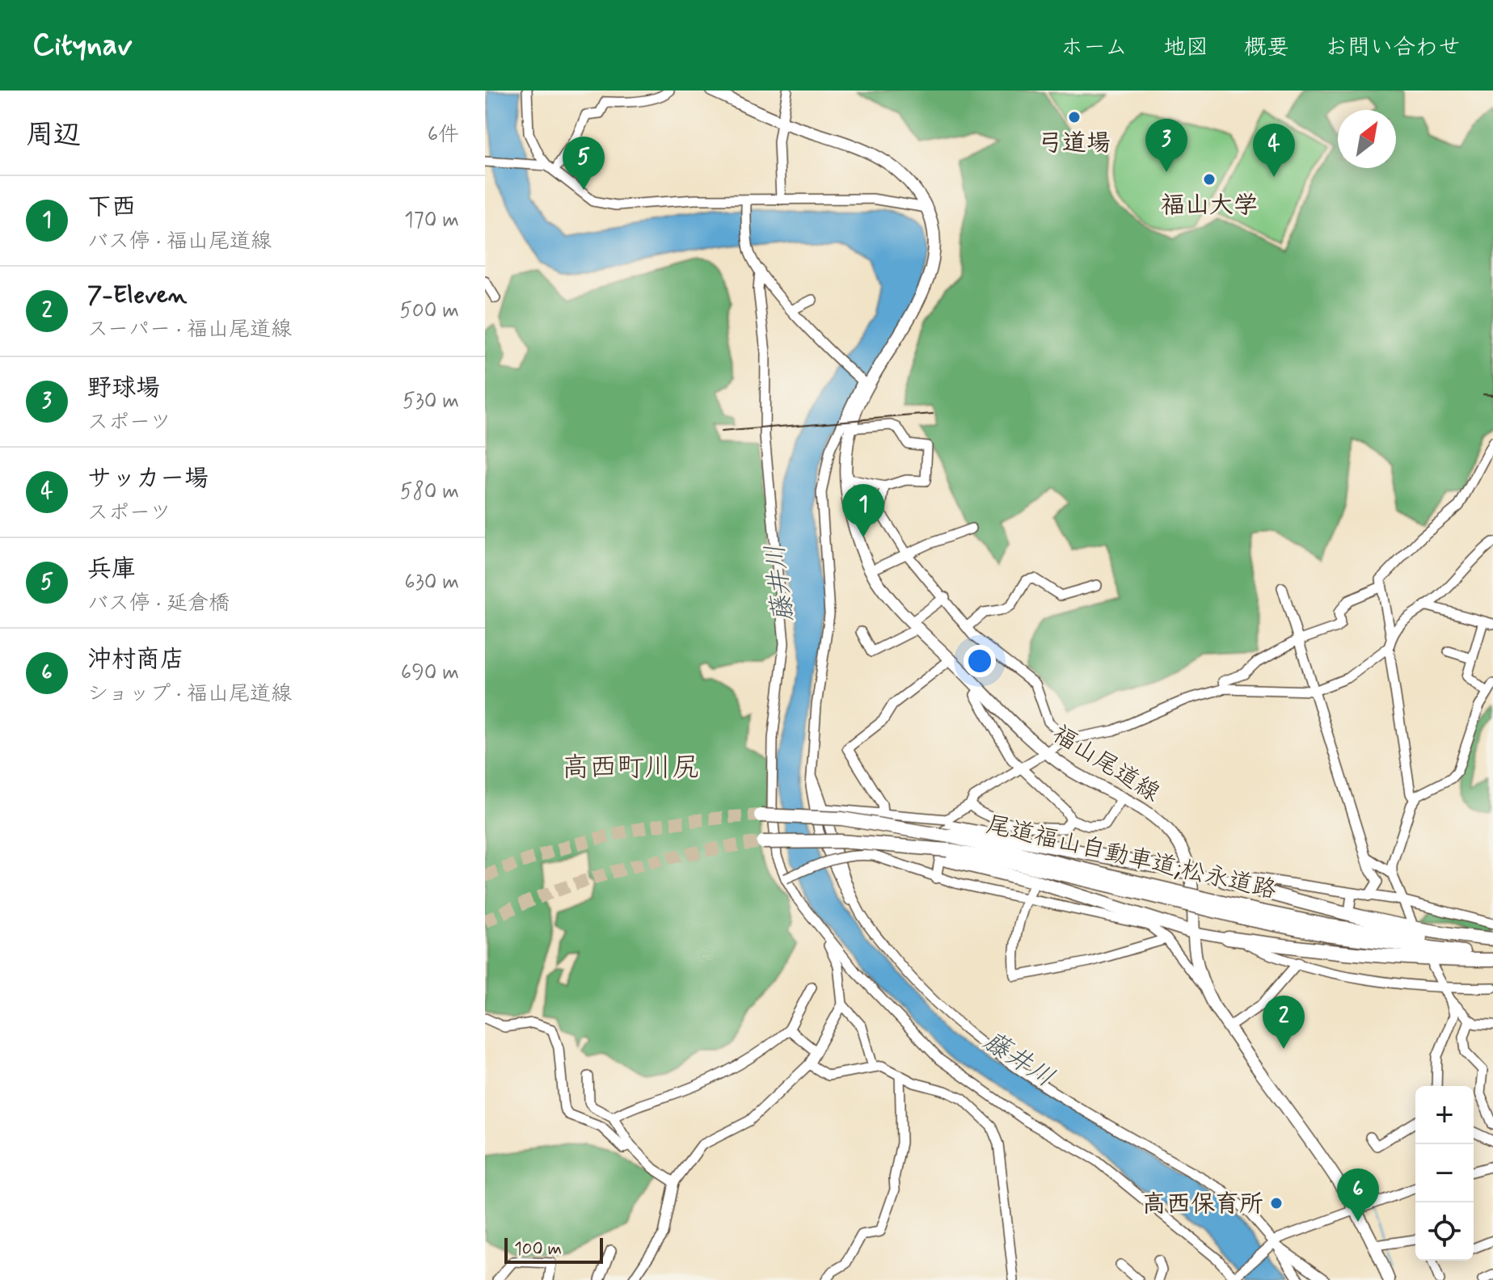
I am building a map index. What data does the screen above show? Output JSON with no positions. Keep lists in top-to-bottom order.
{
  "streets": {
    "highway": ["尾道福山自動車道;松永道路"],
    "main road": ["福山尾道線"]
  },
  "districts": ["高西町川尻"],
  "water": ["藤井川"],
  "places": ["弓道場", "福山大学", "高西保育所"],
  "scale_bar": "100 m",
  "north": "top right",
  "page": {
    "header": "Citynav",
    "nav": [
      "ホーム",
      "地図",
      "概要",
      "お問い合わせ"
    ],
    "heading": ["周辺", "6件"],
    "pins": [
      "3",
      "4",
      "5",
      "1",
      "2",
      "6"
    ],
    "list": [
      {
        "mark": "1",
        "name": "下西",
        "note": "バス停 · 福山尾道線",
        "value": "170 m"
      },
      {
        "mark": "2",
        "name": "7-Eleven",
        "note": "スーパー · 福山尾道線",
        "value": "500 m"
      },
      {
        "mark": "3",
        "name": "野球場",
        "note": "スポーツ",
        "value": "530 m"
      },
      {
        "mark": "4",
        "name": "サッカー場",
        "note": "スポーツ",
        "value": "580 m"
      },
      {
        "mark": "5",
        "name": "兵庫",
        "note": "バス停 · 延倉橋",
        "value": "630 m"
      },
      {
        "mark": "6",
        "name": "沖村商店",
        "note": "ショップ · 福山尾道線",
        "value": "690 m"
      }
    ],
    "map_buttons": ["+", "−"],
    "scale": "100 m"
  }
}
